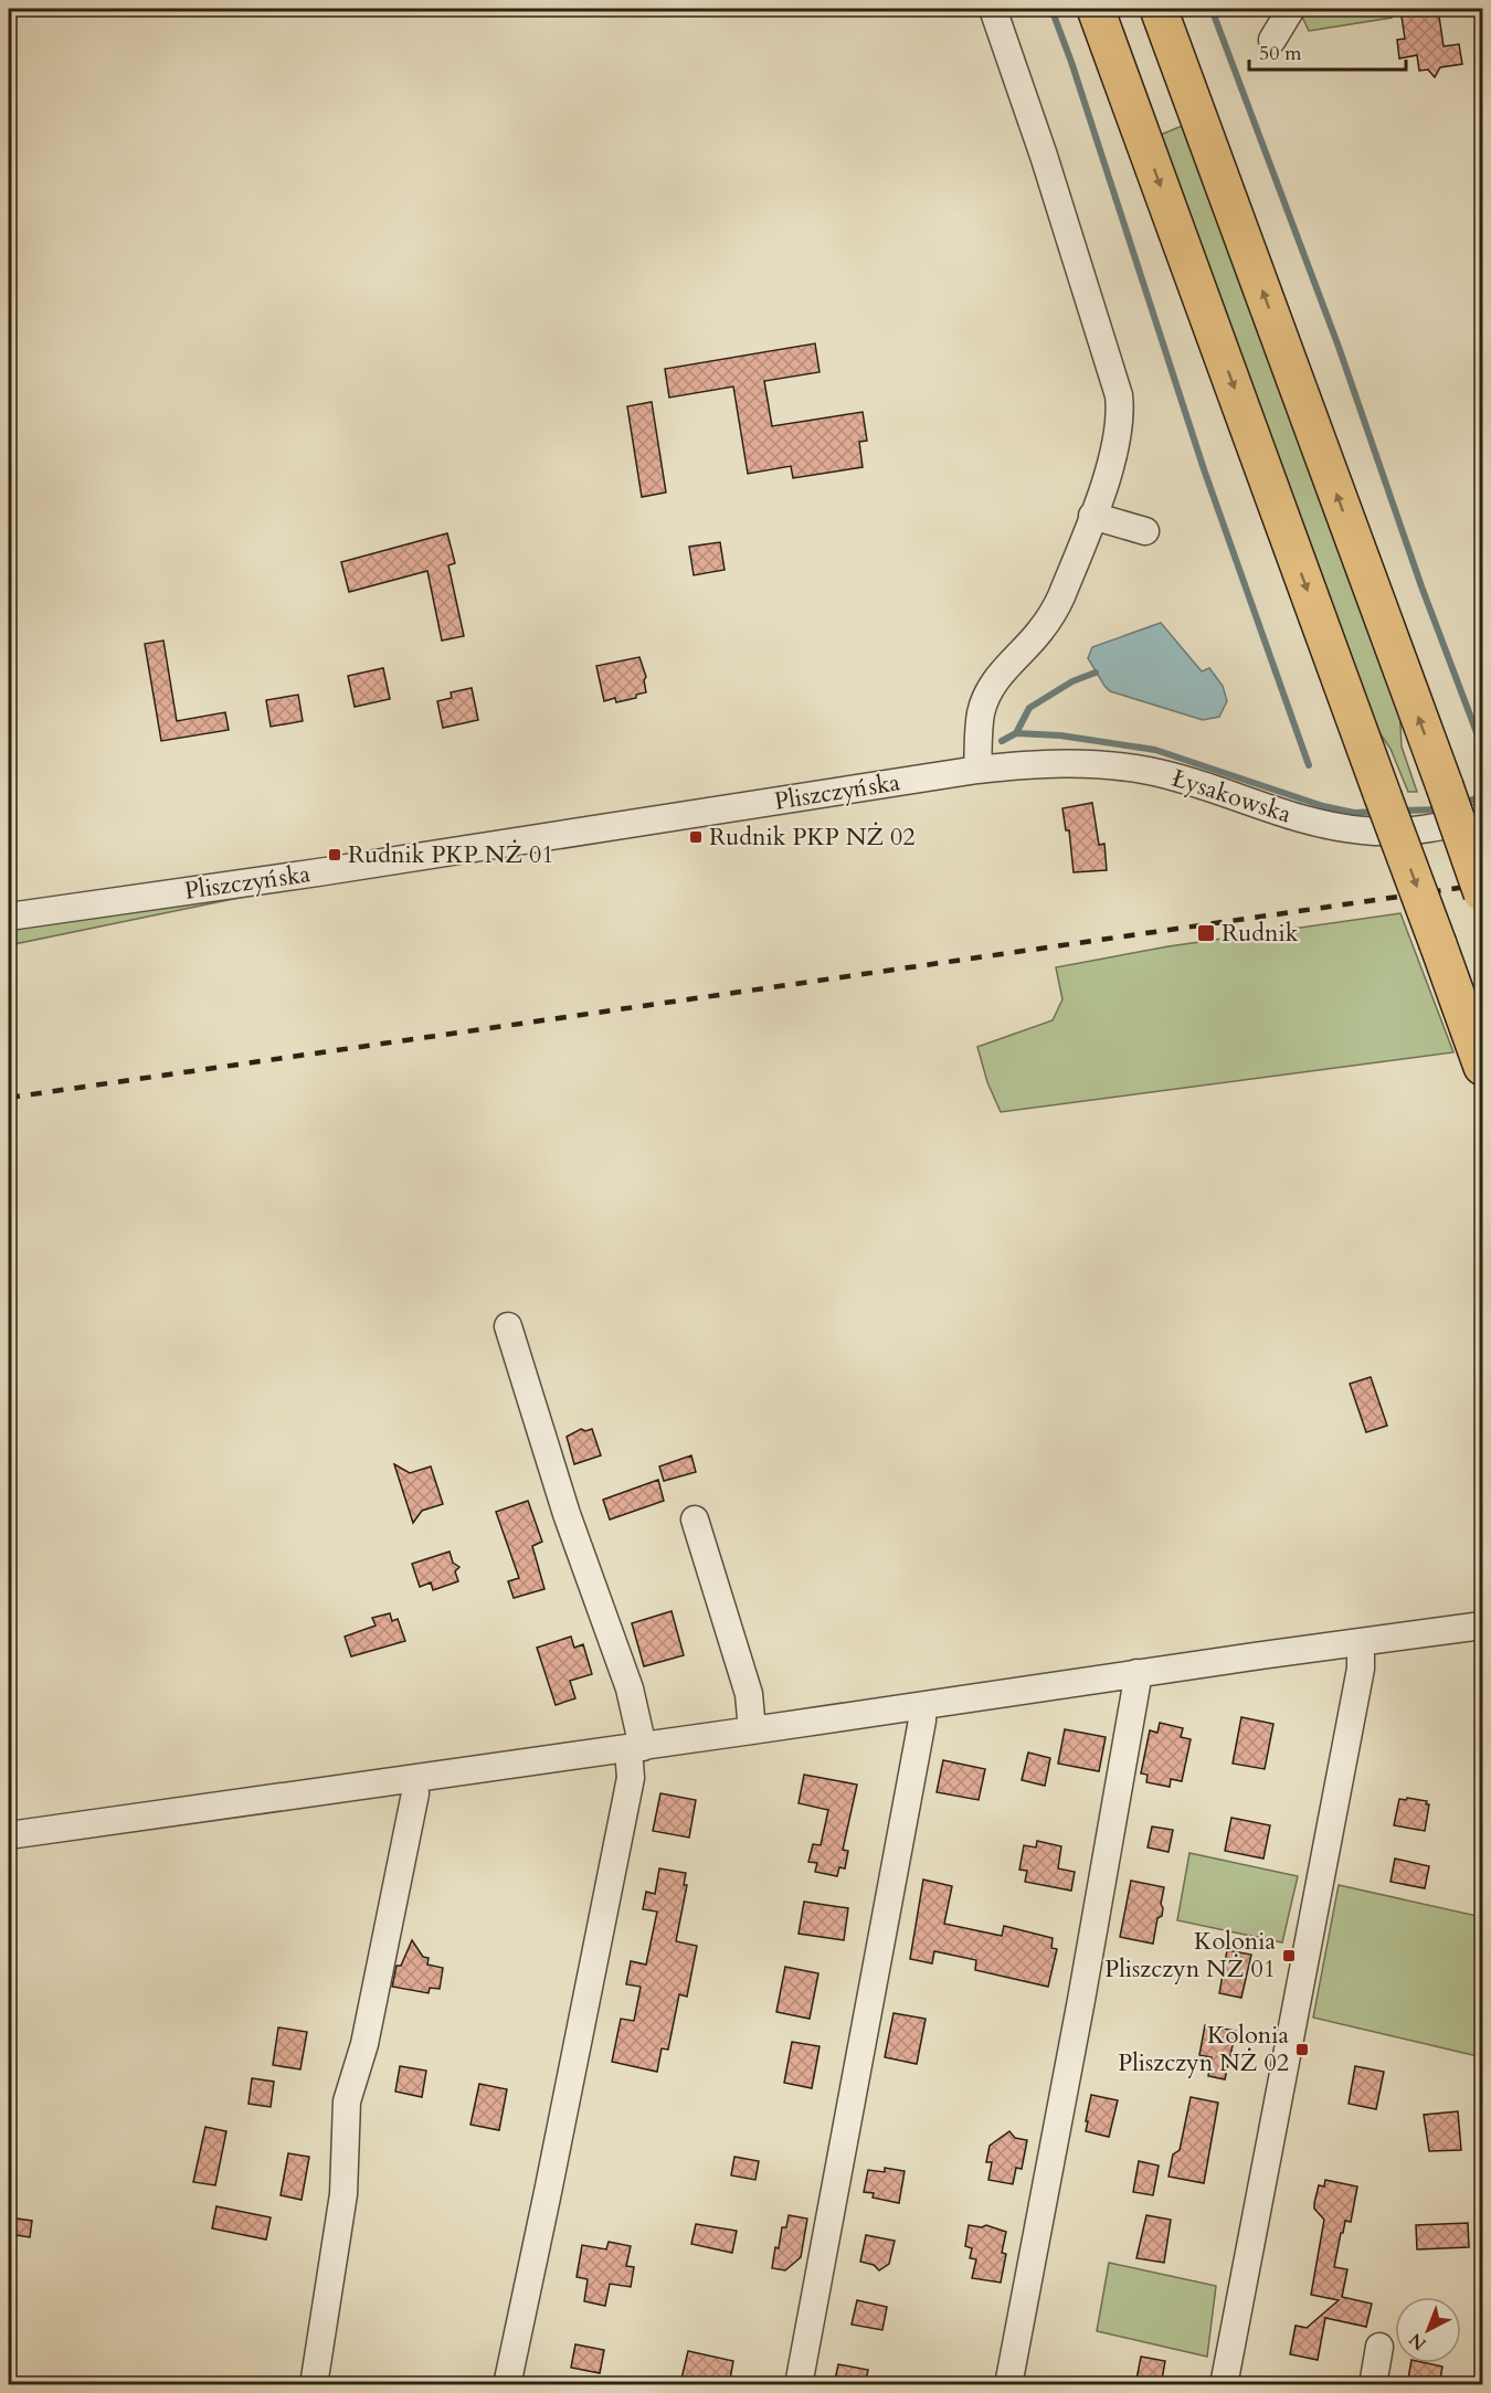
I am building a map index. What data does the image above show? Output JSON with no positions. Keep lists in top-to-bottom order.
{
  "streets": {
    "street": ["Pliszczyńska", "Łysakowska"]
  },
  "crossings": [
    ["Pliszczyńska", "Łysakowska"]
  ],
  "places": {
    "transit": [
      "Rudnik PKP NŻ 02",
      "Rudnik PKP NŻ 01",
      "Rudnik",
      "Kolonia Pliszczyn NŻ 01",
      "Kolonia Pliszczyn NŻ 02"
    ]
  },
  "scale_bar": "50 m",
  "north": "bottom left"
}
